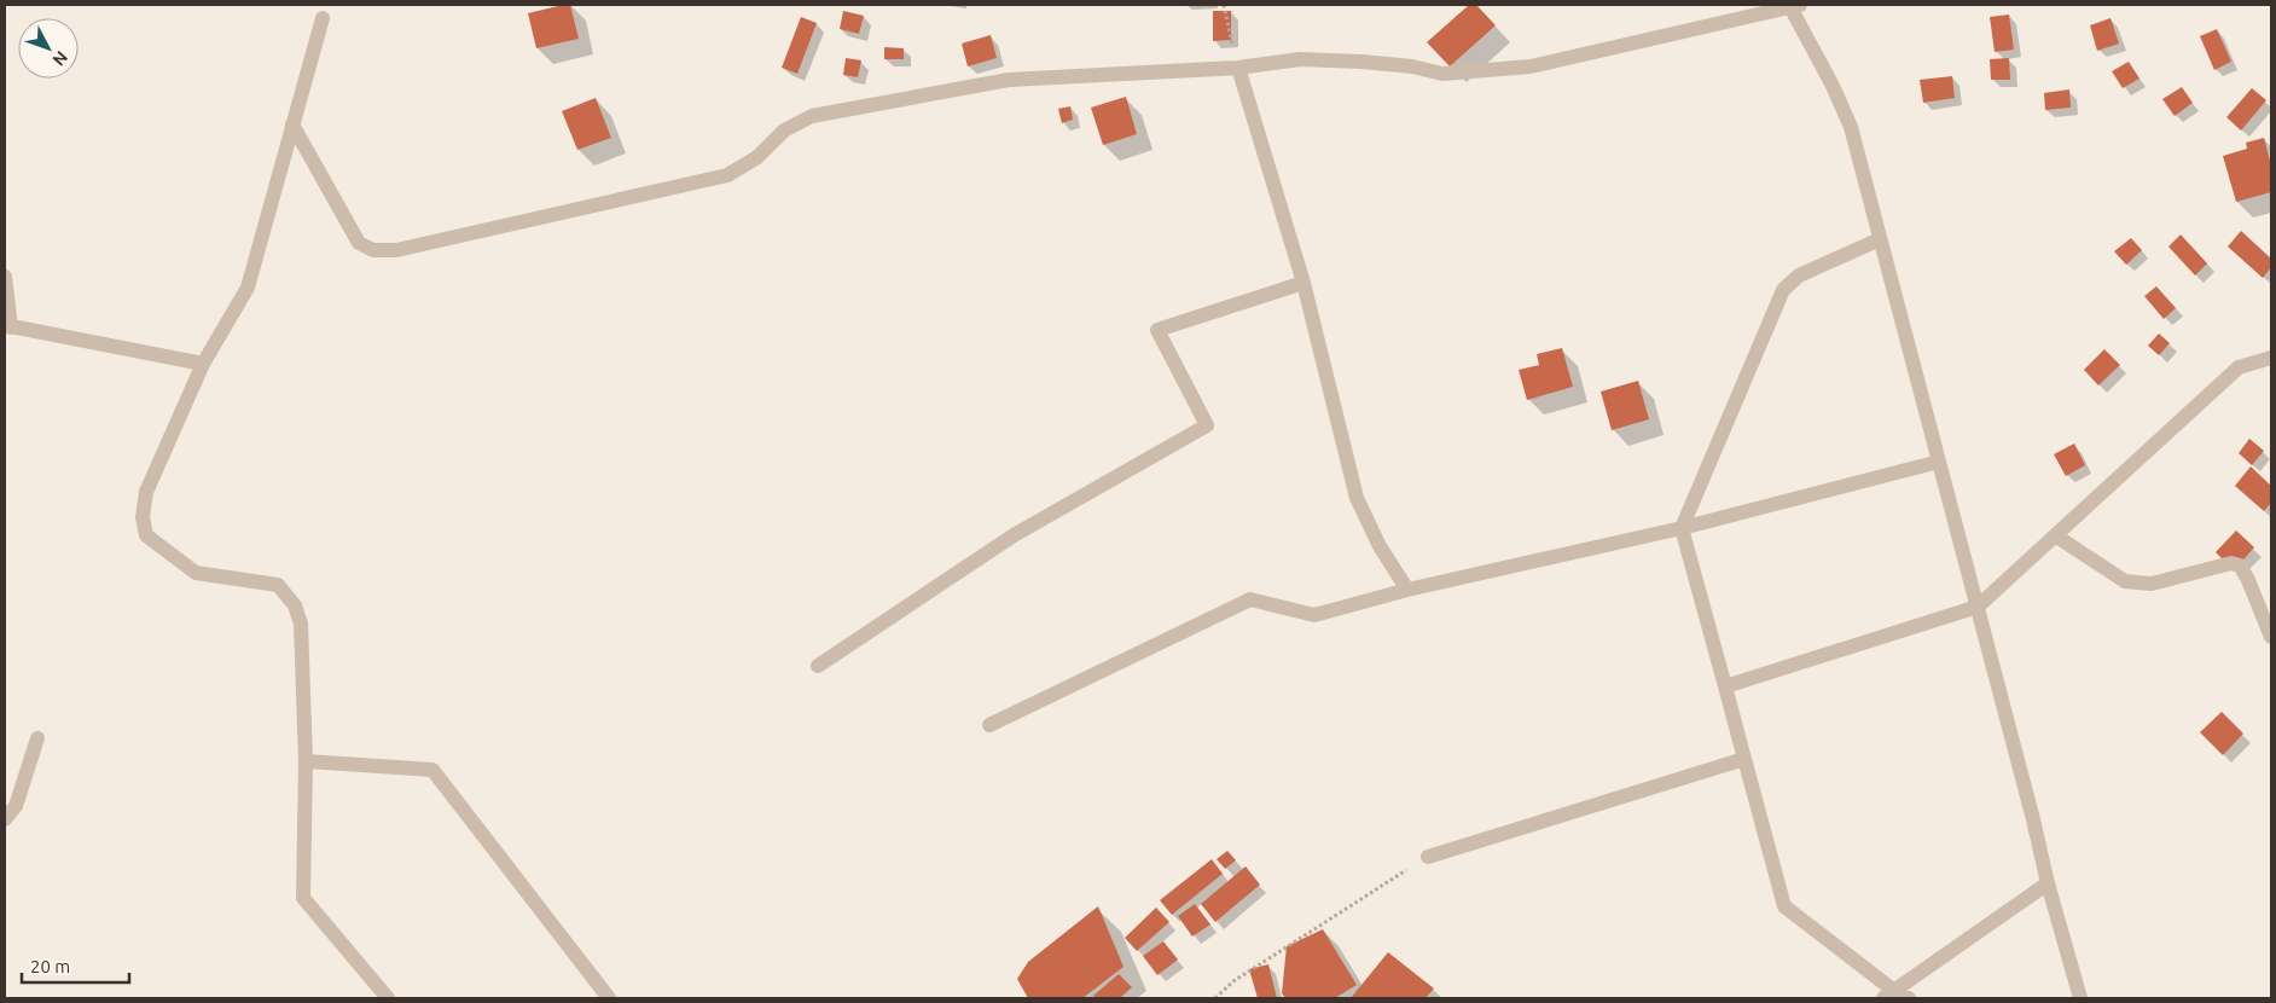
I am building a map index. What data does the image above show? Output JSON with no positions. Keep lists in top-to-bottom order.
{
  "scale_bar": "20 m",
  "north": "bottom right"
}
